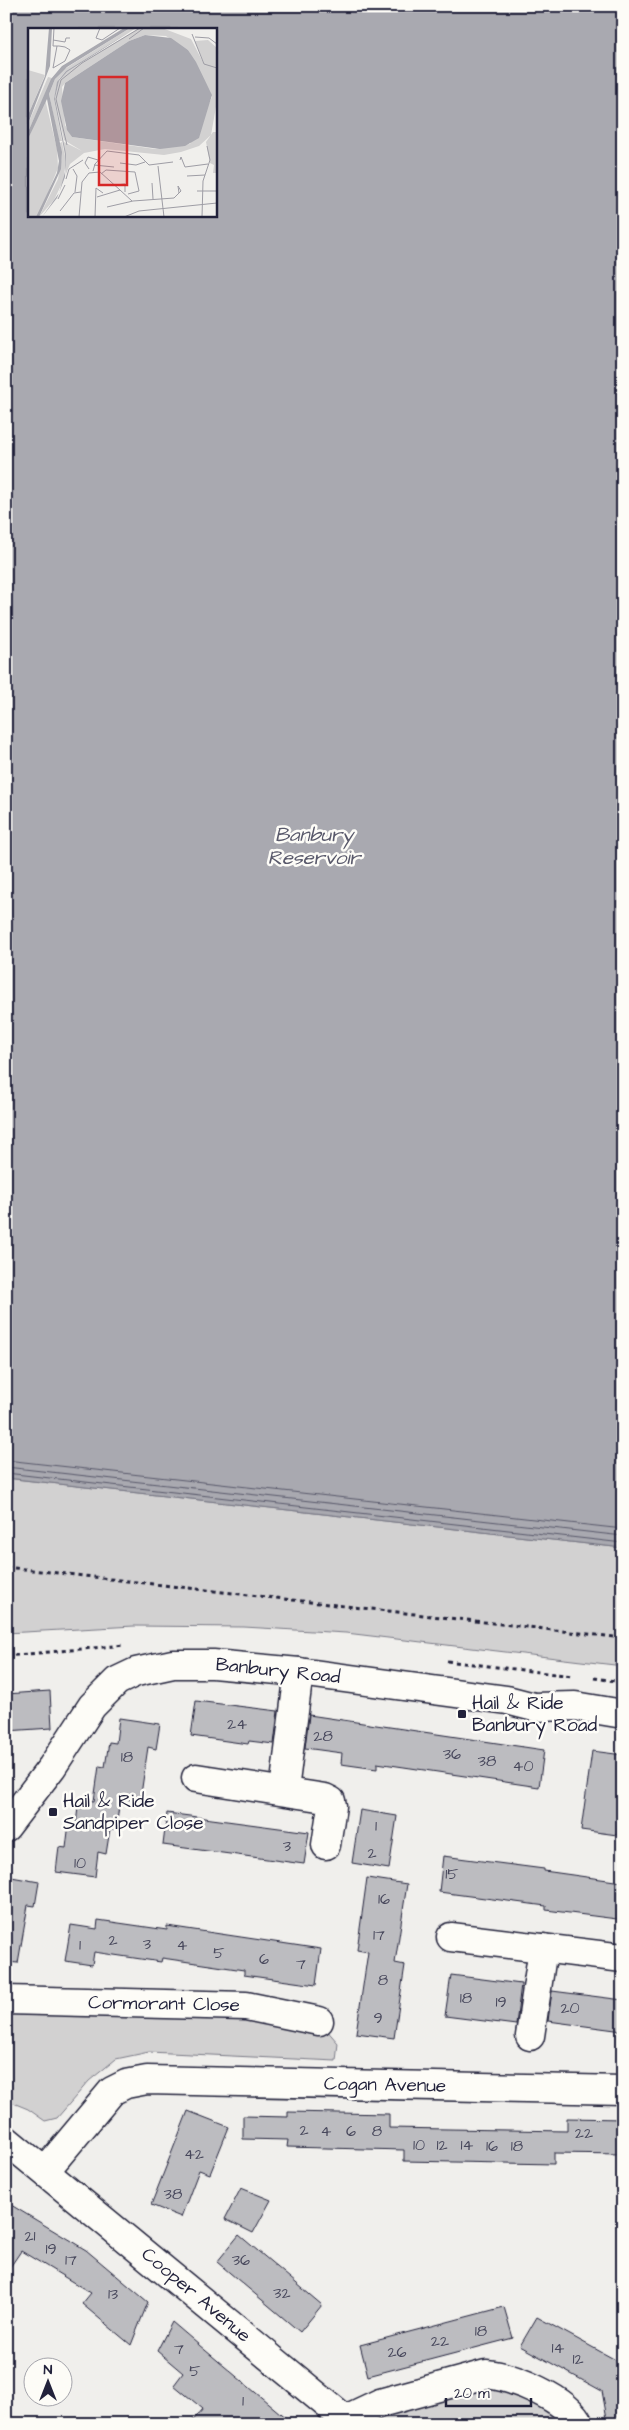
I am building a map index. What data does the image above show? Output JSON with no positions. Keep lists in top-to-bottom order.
{
  "streets": {
    "street": [
      "Banbury Road",
      "Cormorant Close",
      "Cogan Avenue",
      "Cooper Avenue"
    ]
  },
  "crossings": [
    ["Cogan Avenue", "Cooper Avenue"]
  ],
  "water": ["Banbury Reservoir"],
  "places": {
    "transit": ["Hail & Ride Banbury Road", "Hail & Ride Sandpiper Close"]
  },
  "house_numbers": [
    "24",
    "28",
    "36",
    "18",
    "38",
    "40",
    "1",
    "3",
    "2",
    "10",
    "15",
    "16",
    "17",
    "2",
    "3",
    "1",
    "4",
    "5",
    "6",
    "7",
    "8",
    "18",
    "19",
    "20",
    "9",
    "2",
    "4",
    "6",
    "8",
    "22",
    "10",
    "12",
    "14",
    "16",
    "18",
    "42",
    "38",
    "21",
    "19",
    "17",
    "36",
    "32",
    "13",
    "18",
    "22",
    "14",
    "7",
    "26",
    "12",
    "5",
    "1"
  ],
  "scale_bar": "20 m",
  "north": "top"
}
